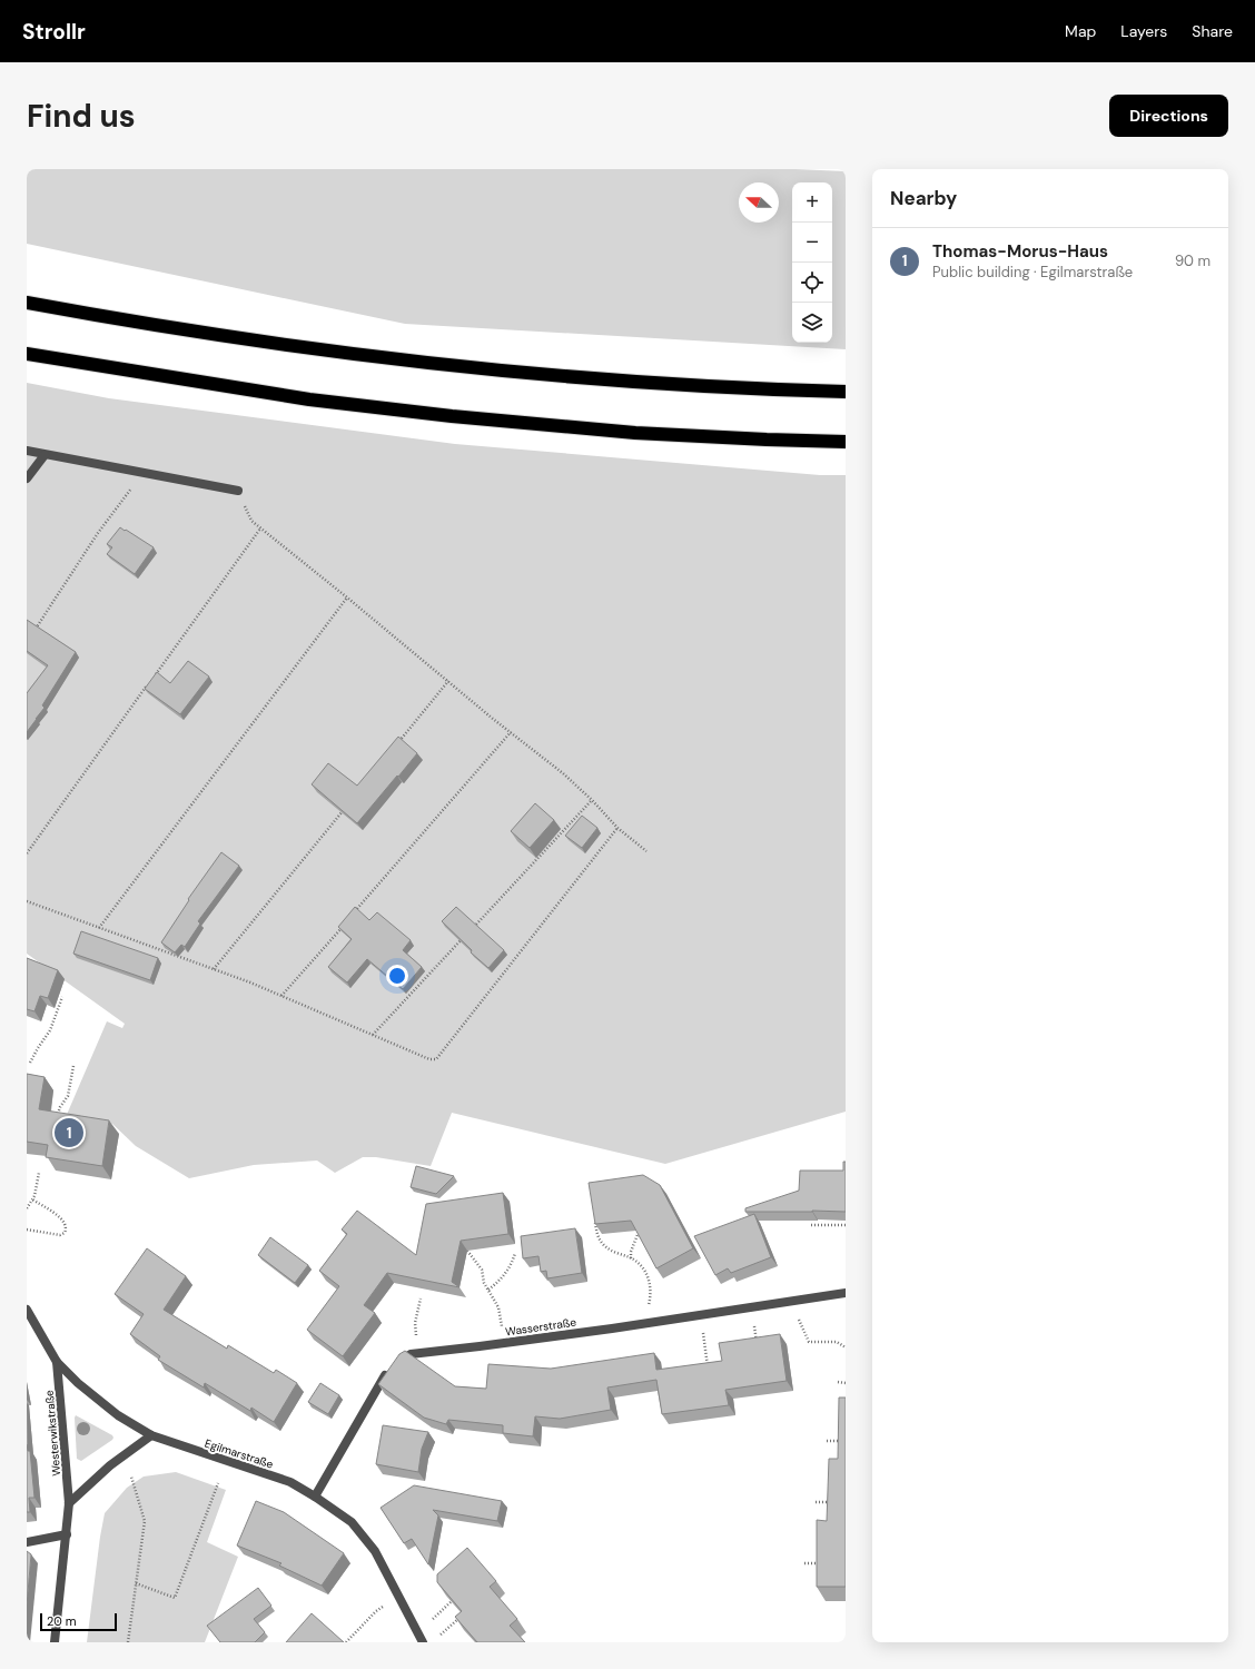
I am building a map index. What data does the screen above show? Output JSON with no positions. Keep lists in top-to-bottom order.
{
  "streets": {
    "street": ["Wasserstraße", "Westerwikstraße", "Egilmarstraße"]
  },
  "crossings": [
    ["Wasserstraße", "Egilmarstraße"],
    ["Westerwikstraße", "Egilmarstraße"]
  ],
  "scale_bar": "20 m",
  "north": "left",
  "page": {
    "header": "Strollr",
    "nav": ["Map", "Layers", "Share"],
    "buttons": "Directions",
    "title": "Find us",
    "heading": "Nearby",
    "map_buttons": ["+", "−"],
    "list": [
      {
        "mark": "1",
        "name": "Thomas-Morus-Haus",
        "note": "Public building · Egilmarstraße",
        "value": "90 m"
      }
    ],
    "pins": "1",
    "scale": "20 m"
  }
}
